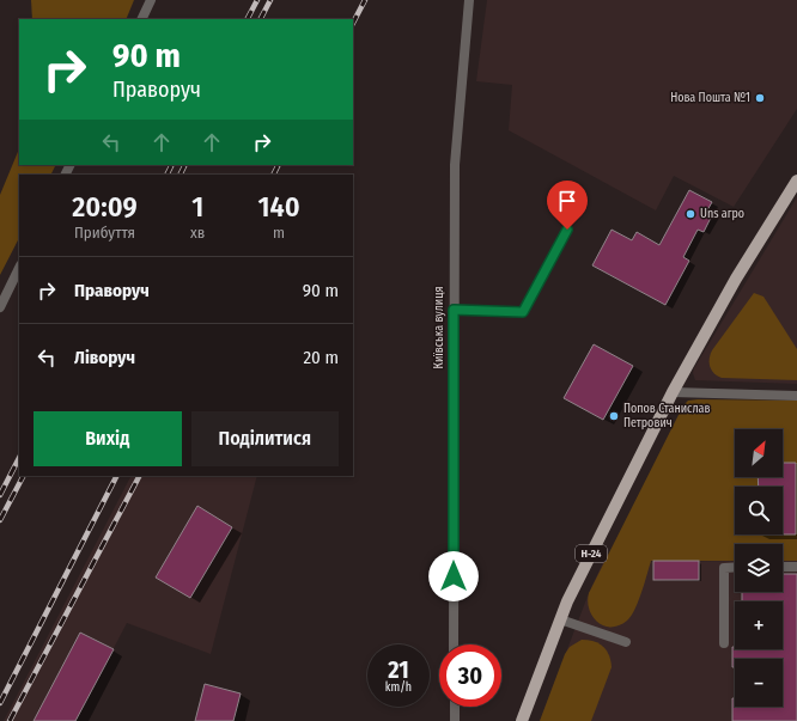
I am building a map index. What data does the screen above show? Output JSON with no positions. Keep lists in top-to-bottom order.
{
  "streets": {
    "main road": ["Н-24"],
    "street": ["Київська вулиця"]
  },
  "places": ["Нова Пошта №1", "Uns агро", "Попов Станислав Петрович"],
  "north": "top right",
  "page": {
    "turn": ["90 m", "Праворуч"],
    "eta": [
      "20:09",
      "Прибуття",
      "1",
      "хв",
      "140",
      "m"
    ],
    "list": [
      {
        "name": "Праворуч",
        "value": "90 m"
      },
      {
        "name": "Ліворуч",
        "value": "20 m"
      }
    ],
    "buttons": ["Вихід", "Поділитися"],
    "map_buttons": ["+", "−"],
    "speed": "21 km/h",
    "limit": "30"
  }
}
